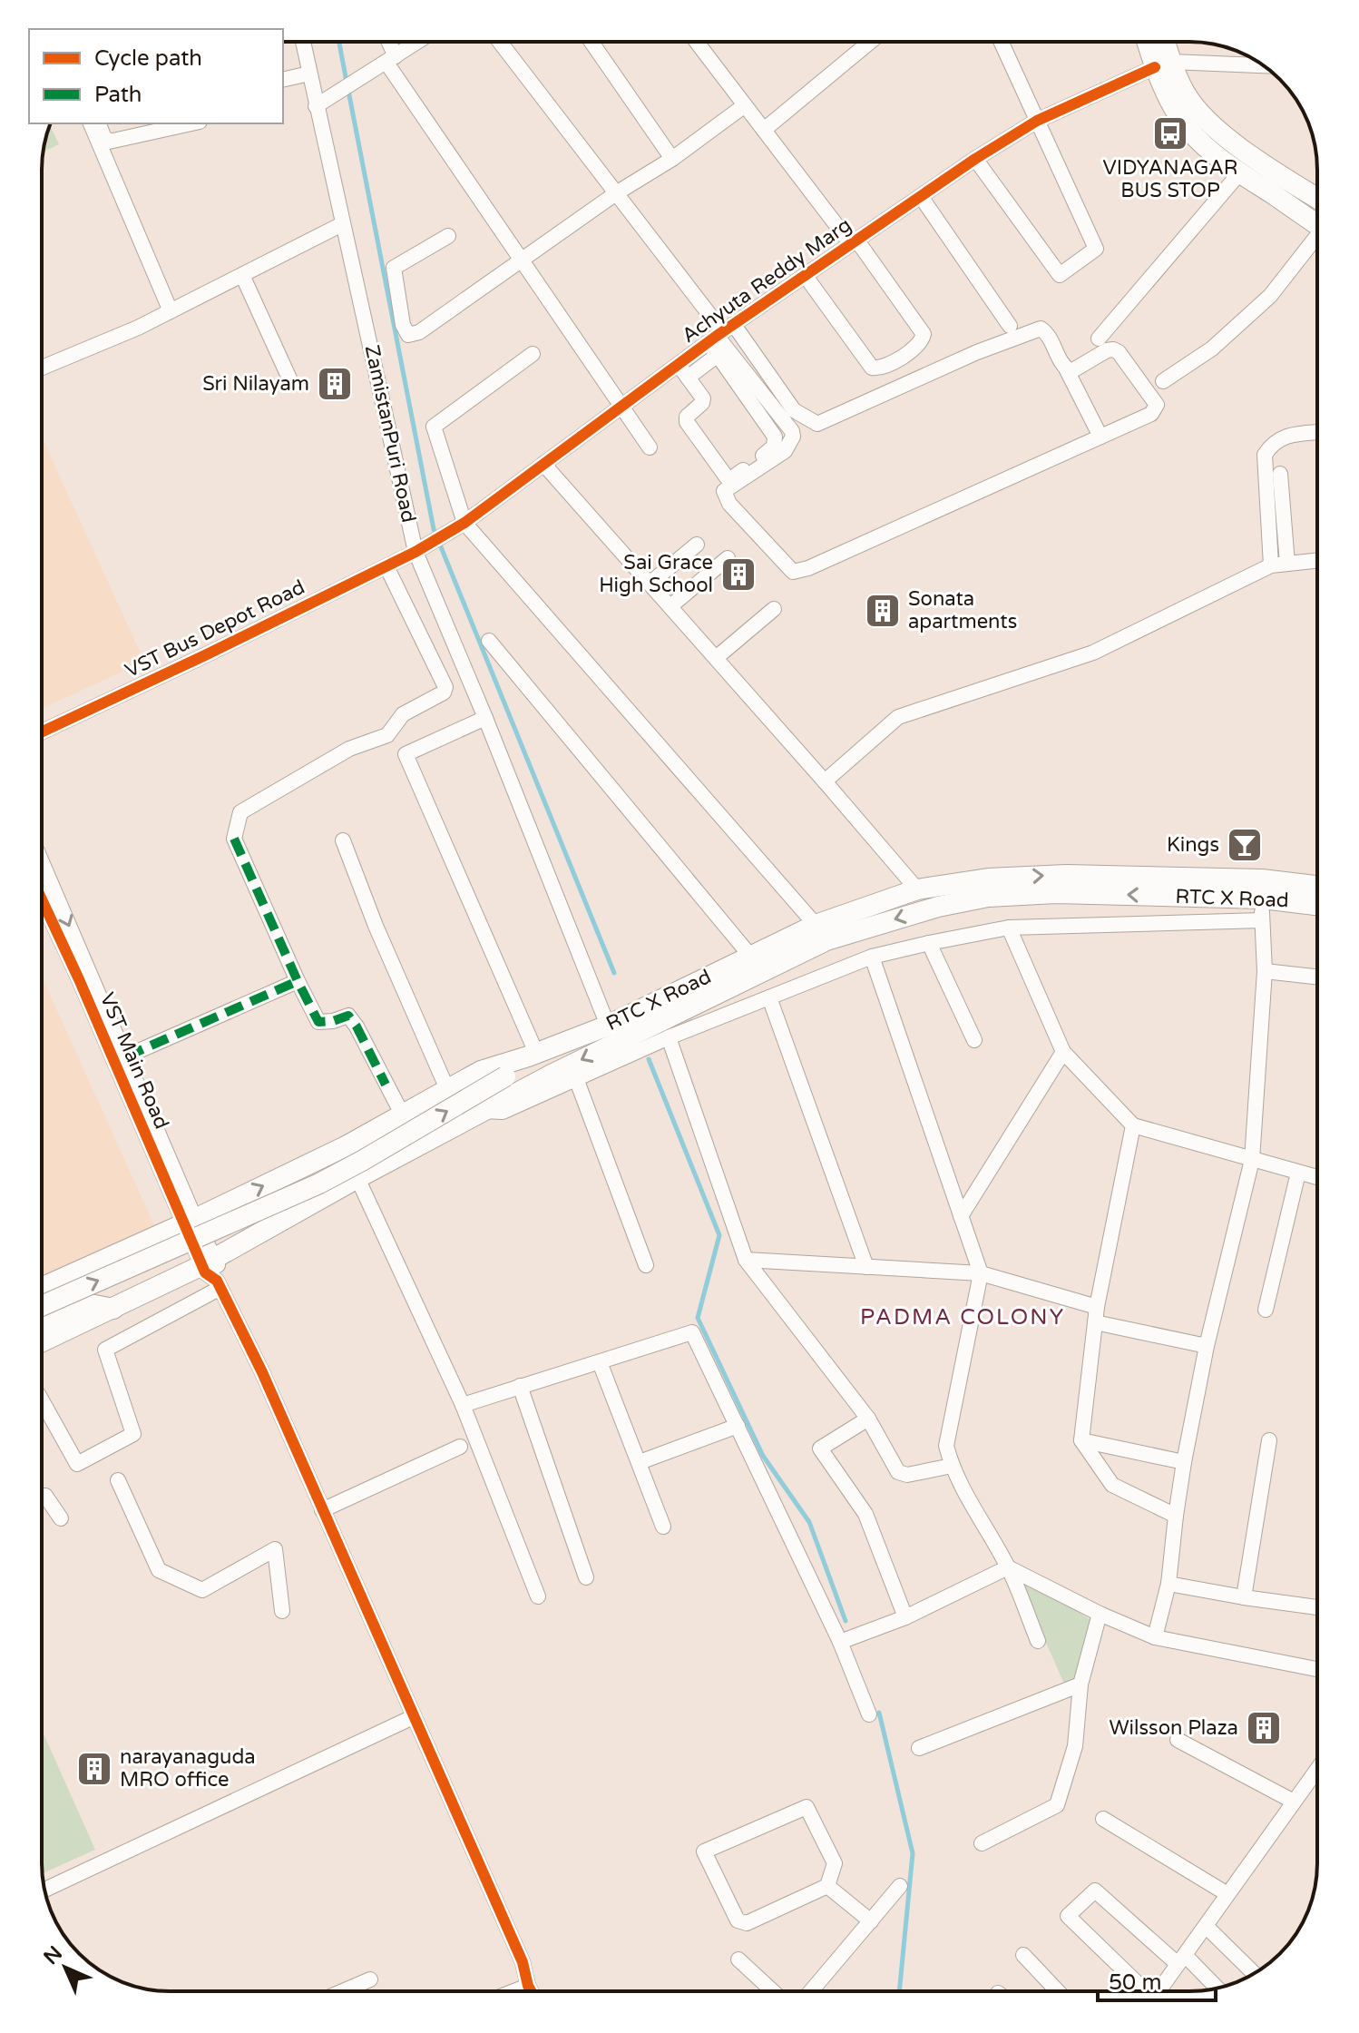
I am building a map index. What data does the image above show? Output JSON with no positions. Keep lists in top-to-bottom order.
{
  "streets": {
    "main road": ["RTC X Road"],
    "street": [
      "Achyuta Reddy Marg",
      "ZamistanPuri Road",
      "VST Bus Depot Road",
      "VST Main Road"
    ]
  },
  "crossings": [
    ["Achyuta Reddy Marg", "ZamistanPuri Road"],
    ["Achyuta Reddy Marg", "VST Bus Depot Road"],
    ["ZamistanPuri Road", "VST Bus Depot Road"],
    ["ZamistanPuri Road", "RTC X Road"],
    ["RTC X Road", "VST Main Road"]
  ],
  "districts": ["PADMA COLONY"],
  "places": {
    "bus stop": ["VIDYANAGAR BUS STOP"],
    "building": [
      "Sri Nilayam",
      "Sai Grace High School",
      "Sonata apartments",
      "Wilsson Plaza",
      "narayanaguda MRO office"
    ],
    "bar": ["Kings"]
  },
  "legend": ["Cycle path", "Path"],
  "scale_bar": "50 m",
  "north": "top left"
}
